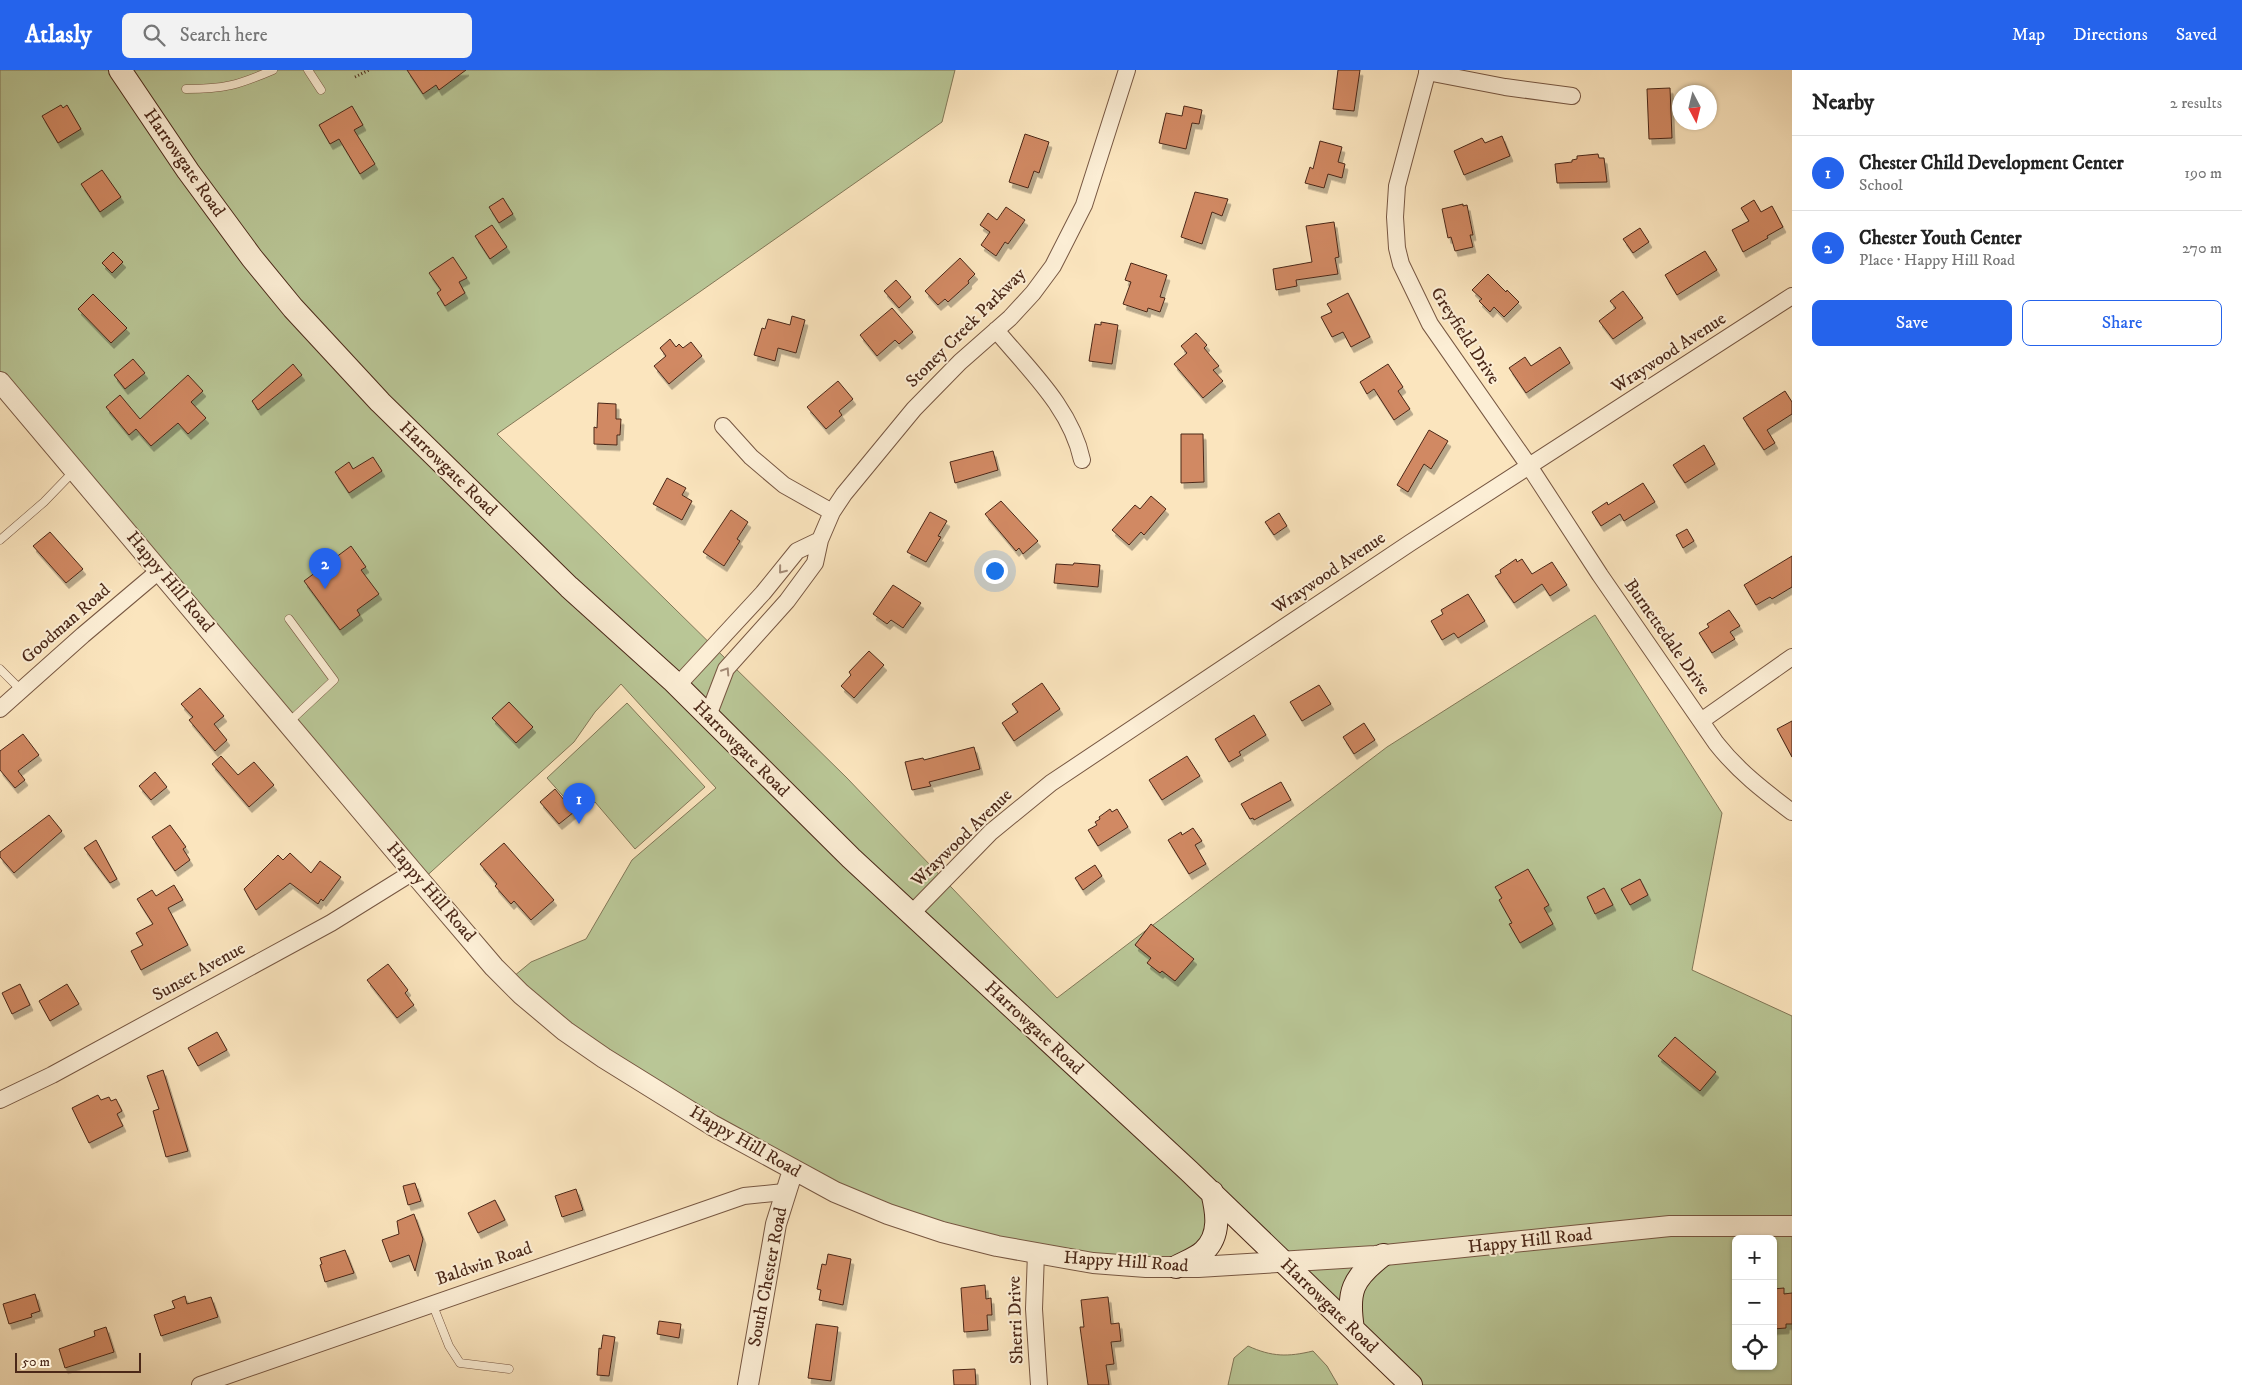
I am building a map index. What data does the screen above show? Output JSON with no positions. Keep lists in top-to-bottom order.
{
  "streets": {
    "main road": ["Harrowgate Road"],
    "street": [
      "Stoney Creek Parkway",
      "Greyfield Drive",
      "Wraywood Avenue",
      "Happy Hill Road",
      "Goodman Road",
      "Burnettedale Drive",
      "Sunset Avenue",
      "Baldwin Road",
      "South Chester Road",
      "Sherri Drive"
    ]
  },
  "crossings": [
    ["Harrowgate Road", "Stoney Creek Parkway"],
    ["Harrowgate Road", "Wraywood Avenue"],
    ["Harrowgate Road", "Happy Hill Road"],
    ["Greyfield Drive", "Wraywood Avenue"],
    ["Greyfield Drive", "Burnettedale Drive"],
    ["Wraywood Avenue", "Burnettedale Drive"],
    ["Happy Hill Road", "Goodman Road"],
    ["Happy Hill Road", "Sunset Avenue"],
    ["Happy Hill Road", "South Chester Road"],
    ["Happy Hill Road", "Sherri Drive"],
    ["Baldwin Road", "South Chester Road"]
  ],
  "scale_bar": "50 m",
  "north": "bottom",
  "page": {
    "header": "Atlasly",
    "search": "Search here",
    "nav": ["Map", "Directions", "Saved"],
    "heading": ["Nearby", "2 results"],
    "list": [
      {
        "mark": "1",
        "name": "Chester Child Development Center",
        "note": "School",
        "value": "190 m"
      },
      {
        "mark": "2",
        "name": "Chester Youth Center",
        "note": "Place · Happy Hill Road",
        "value": "270 m"
      }
    ],
    "buttons": ["Save", "Share"],
    "pins": ["2", "1"],
    "map_buttons": ["+", "−"],
    "scale": "50 m"
  }
}
